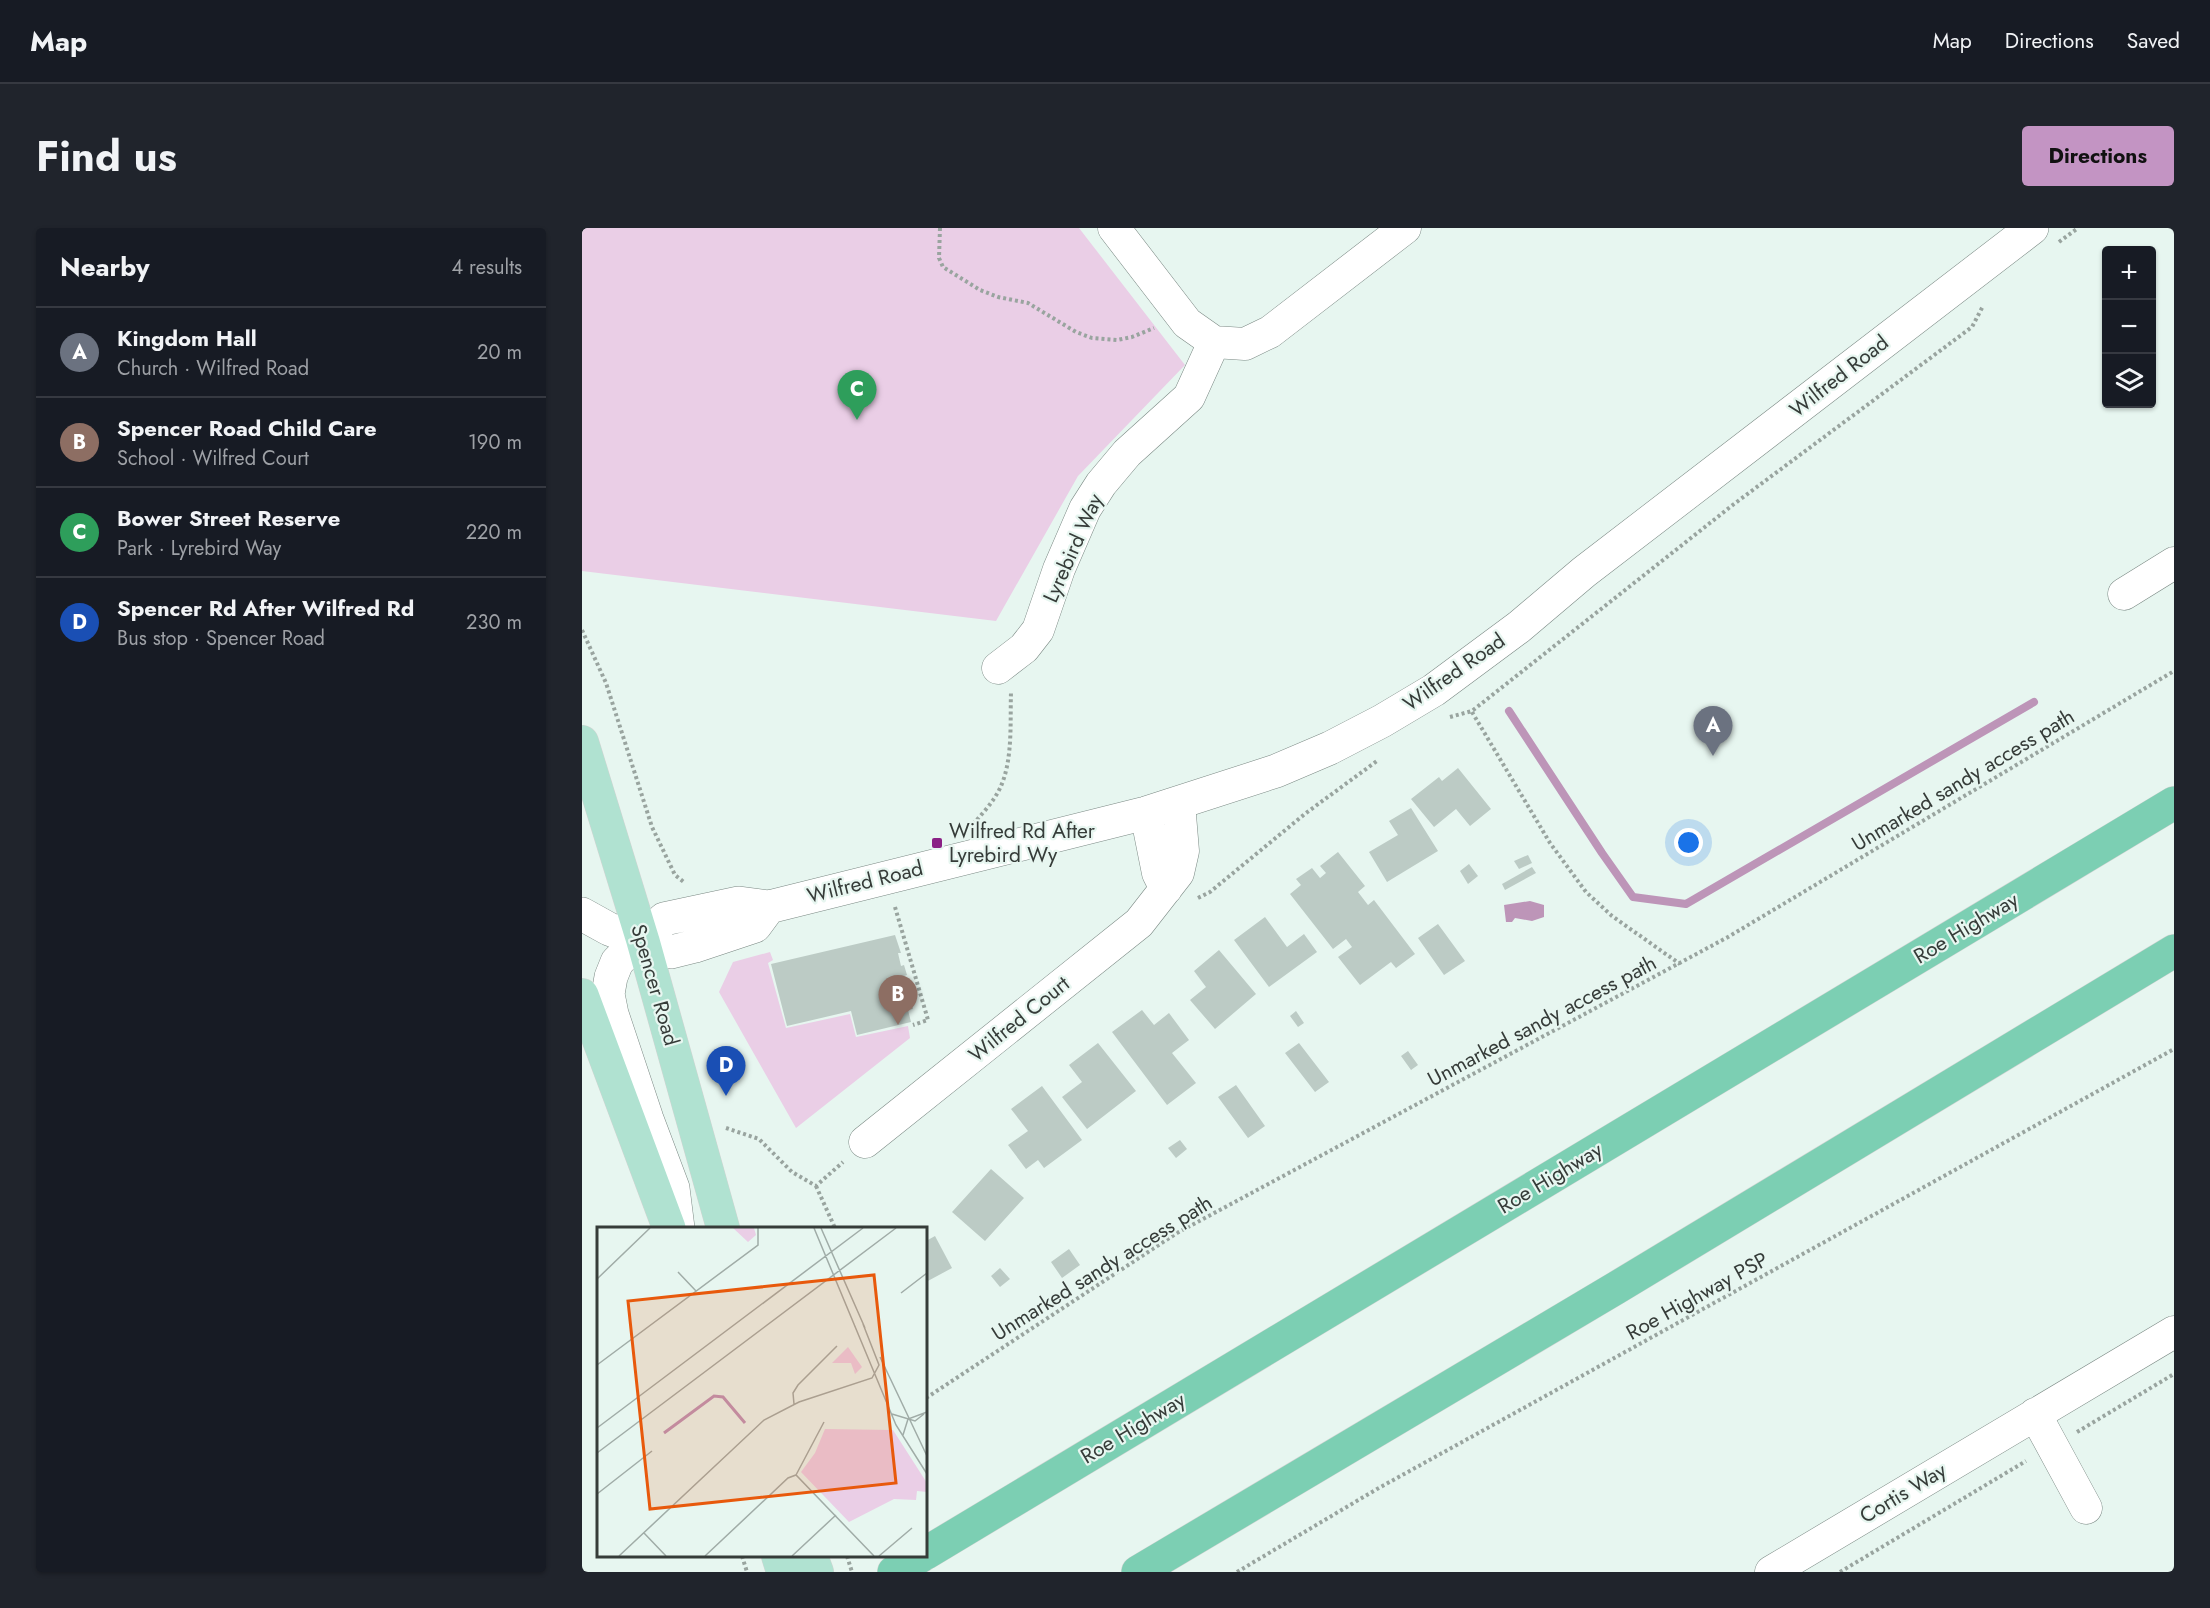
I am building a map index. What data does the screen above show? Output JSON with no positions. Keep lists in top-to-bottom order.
{
  "streets": {
    "highway": ["Roe Highway"],
    "main road": ["Wilfred Road", "Spencer Road"],
    "street": ["Lyrebird Way", "Wilfred Court", "Cortis Way"],
    "path": ["Unmarked sandy access path", "Roe Highway PSP"]
  },
  "crossings": [
    ["Wilfred Road", "Spencer Road"],
    ["Wilfred Road", "Wilfred Court"]
  ],
  "places": {
    "transit": ["Wilfred Rd After Lyrebird Wy"]
  },
  "page": {
    "header": "Map",
    "nav": ["Map", "Directions", "Saved"],
    "title": "Find us",
    "buttons": "Directions",
    "heading": ["Nearby", "4 results"],
    "map_buttons": ["+", "−"],
    "list": [
      {
        "mark": "A",
        "name": "Kingdom Hall",
        "note": "Church · Wilfred Road",
        "value": "20 m"
      },
      {
        "mark": "B",
        "name": "Spencer Road Child Care",
        "note": "School · Wilfred Court",
        "value": "190 m"
      },
      {
        "mark": "C",
        "name": "Bower Street Reserve",
        "note": "Park · Lyrebird Way",
        "value": "220 m"
      },
      {
        "mark": "D",
        "name": "Spencer Rd After Wilfred Rd",
        "note": "Bus stop · Spencer Road",
        "value": "230 m"
      }
    ],
    "pins": [
      "C",
      "A",
      "B",
      "D"
    ]
  }
}
